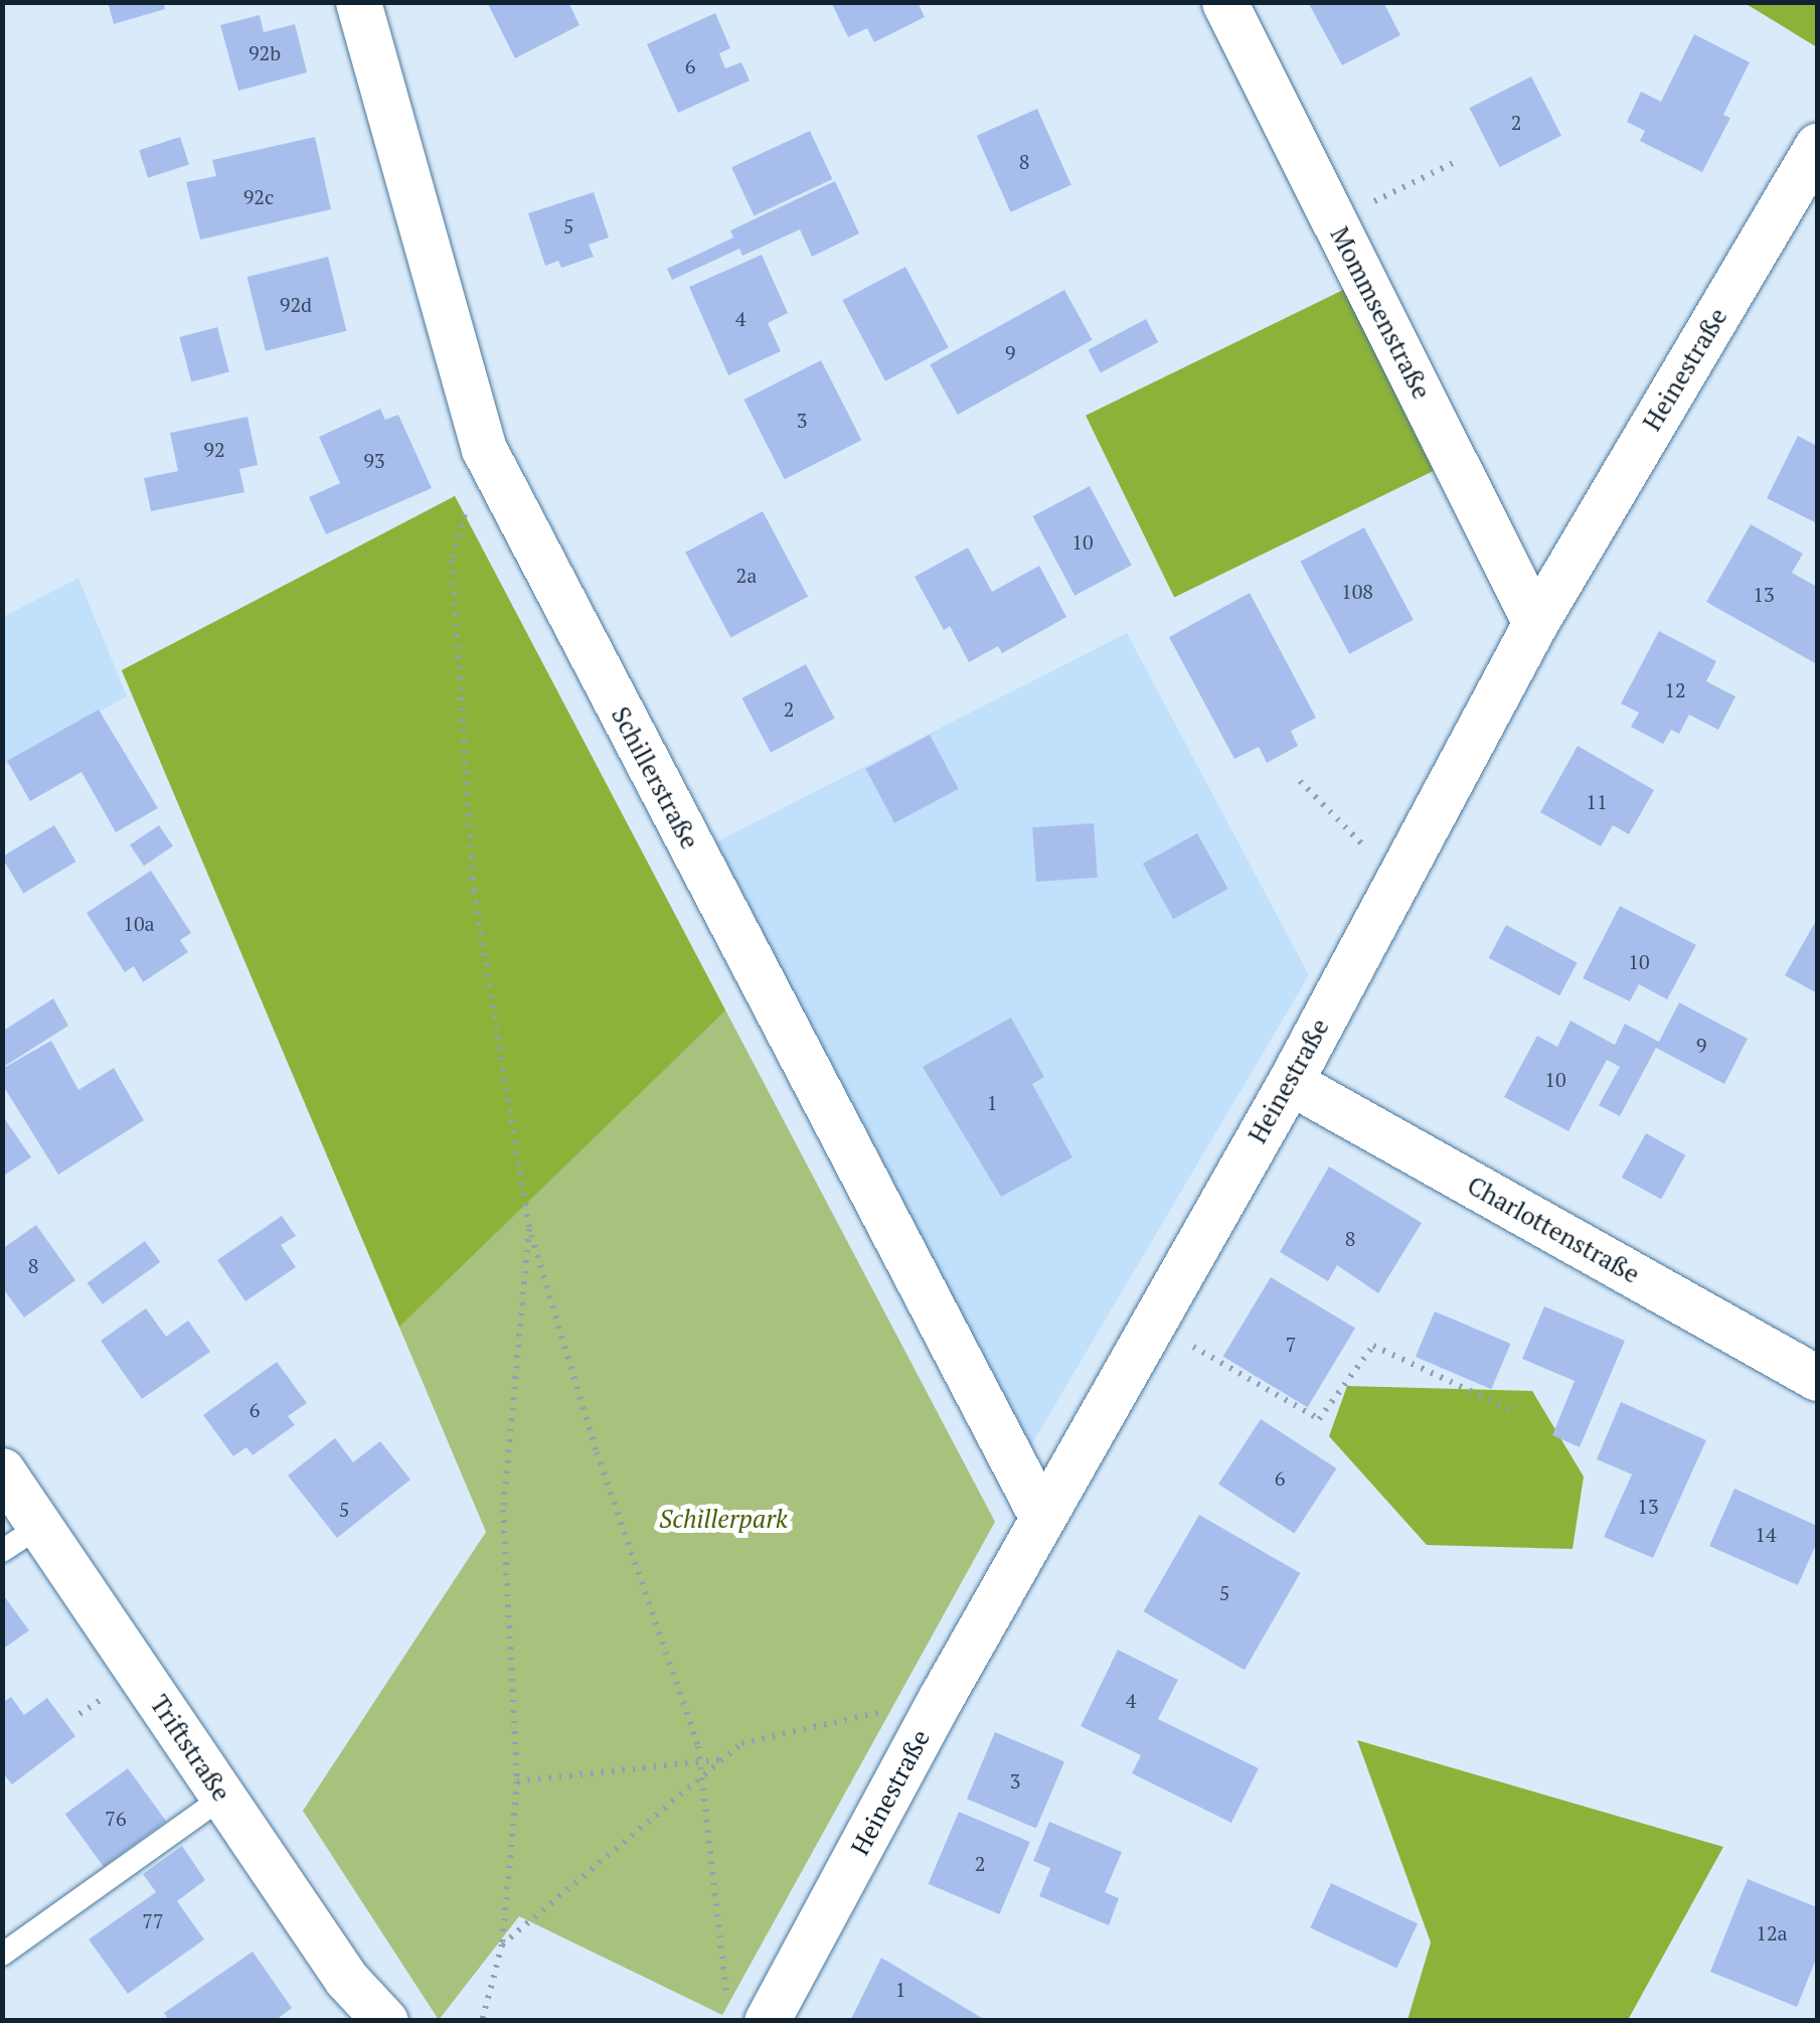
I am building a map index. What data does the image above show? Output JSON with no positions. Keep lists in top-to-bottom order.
{
  "streets": {
    "street": [
      "Mommsenstraße",
      "Heinestraße",
      "Schillerstraße",
      "Charlottenstraße",
      "Triftstraße"
    ]
  },
  "crossings": [
    ["Mommsenstraße", "Heinestraße"],
    ["Heinestraße", "Schillerstraße"],
    ["Heinestraße", "Charlottenstraße"]
  ],
  "parks": ["Schillerpark"],
  "house_numbers": [
    "92b",
    "6",
    "2",
    "8",
    "92c",
    "5",
    "92d",
    "4",
    "9",
    "3",
    "92",
    "93",
    "10",
    "2a",
    "108",
    "13",
    "12",
    "2",
    "11",
    "10a",
    "10",
    "9",
    "10",
    "1",
    "8",
    "8",
    "7",
    "6",
    "6",
    "13",
    "5",
    "14",
    "5",
    "4",
    "3",
    "76",
    "2",
    "77",
    "12a",
    "1"
  ]
}
